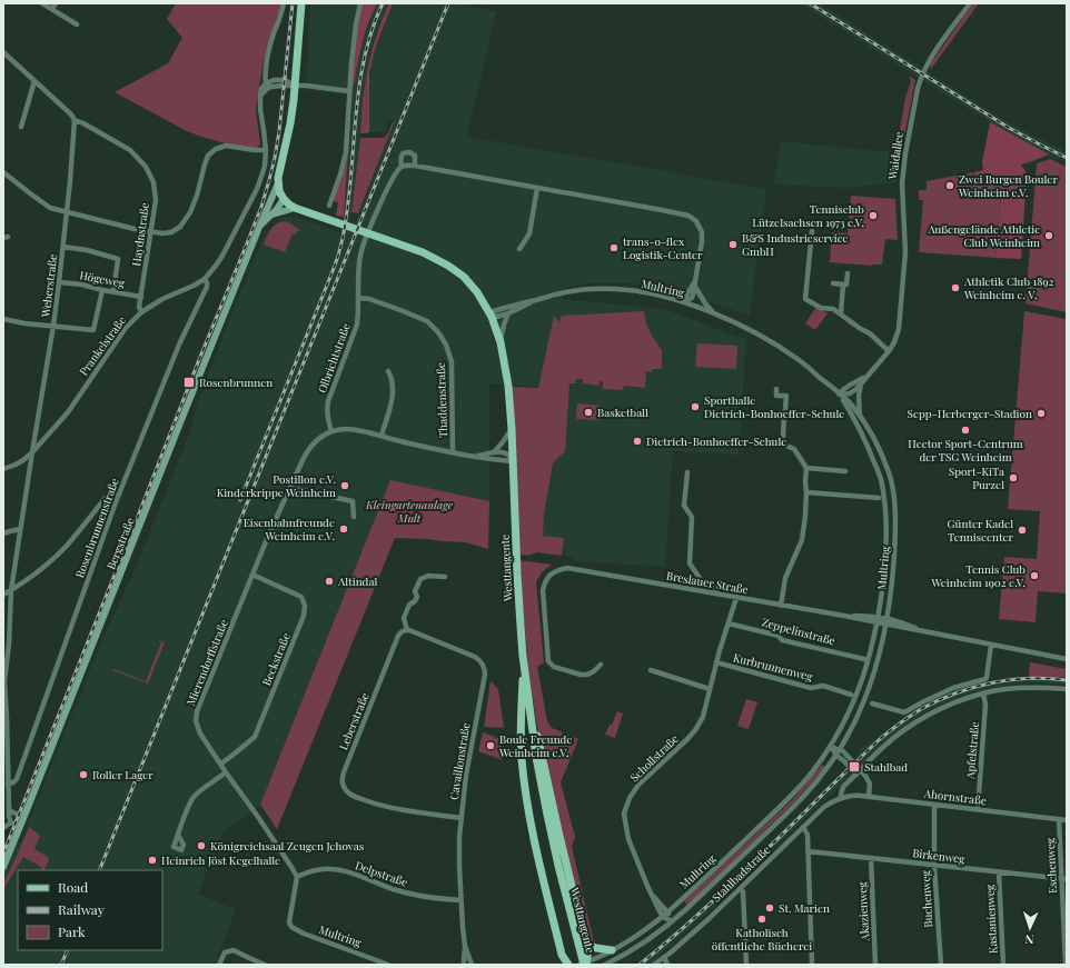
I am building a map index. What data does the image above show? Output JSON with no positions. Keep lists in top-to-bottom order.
{
  "streets": {
    "main road": ["Bergstraße", "Westtangente"],
    "street": [
      "Waidallee",
      "Haydnstraße",
      "Högeweg",
      "Weberstraße",
      "Multring",
      "Prankelstraße",
      "Olbrichtstraße",
      "Thaddenstraße",
      "Rosenbrunnenstraße",
      "Breslauer Straße",
      "Zeppelinstraße",
      "Beckstraße",
      "Mierendorffstraße",
      "Kurbrunnenweg",
      "Leberstraße",
      "Apfelstraße",
      "Schollstraße",
      "Cavaillonstraße",
      "Ahornstraße",
      "Birkenweg",
      "Eschenweg",
      "Delpstraße",
      "Stahlbadstraße",
      "Buchenweg",
      "Akazienweg",
      "Kastanienweg"
    ]
  },
  "crossings": [
    ["Waidallee", "Multring"],
    ["Haydnstraße", "Högeweg"],
    ["Haydnstraße", "Weberstraße"],
    ["Haydnstraße", "Prankelstraße"],
    ["Högeweg", "Weberstraße"],
    ["Weberstraße", "Prankelstraße"],
    ["Weberstraße", "Rosenbrunnenstraße"],
    ["Multring", "Westtangente"],
    ["Multring", "Breslauer Straße"],
    ["Multring", "Mierendorffstraße"],
    ["Multring", "Schollstraße"],
    ["Multring", "Delpstraße"],
    ["Prankelstraße", "Rosenbrunnenstraße"],
    ["Olbrichtstraße", "Thaddenstraße"],
    ["Olbrichtstraße", "Mierendorffstraße"],
    ["Breslauer Straße", "Schollstraße"],
    ["Zeppelinstraße", "Schollstraße"],
    ["Beckstraße", "Mierendorffstraße"],
    ["Mierendorffstraße", "Delpstraße"],
    ["Kurbrunnenweg", "Schollstraße"],
    ["Leberstraße", "Cavaillonstraße"],
    ["Apfelstraße", "Ahornstraße"],
    ["Cavaillonstraße", "Delpstraße"],
    ["Ahornstraße", "Eschenweg"],
    ["Ahornstraße", "Stahlbadstraße"],
    ["Ahornstraße", "Buchenweg"],
    ["Birkenweg", "Eschenweg"],
    ["Birkenweg", "Buchenweg"],
    ["Birkenweg", "Akazienweg"],
    ["Birkenweg", "Kastanienweg"]
  ],
  "parks": ["Kleingartenanlage Mult"],
  "places": {
    "other": [
      "Zwei Burgen Bouler Weinheim e.V.",
      "Tennisclub Lützelsachsen 1973 e.V.",
      "Außengelände Athletic Club Weinheim",
      "B&S Industrieservice GmbH",
      "trans-o-flex Logistik-Center",
      "Athletik Club 1892 Weinheim e. V.",
      "Sporthalle Dietrich-Bonhoeffer-Schule",
      "Basketball",
      "Sepp-Herberger-Stadion",
      "Hector Sport-Centrum der TSG Weinheim",
      "Dietrich-Bonhoeffer-Schule",
      "Sport-KiTa Purzel",
      "Postillon e.V. Kinderkrippe Weinheim",
      "Eisenbahnfreunde Weinheim e.V.",
      "Günter Kadel Tenniscenter",
      "Tennis Club Weinheim 1902 e.V.",
      "Altindal",
      "Boule Freunde Weinheim e.V.",
      "Roller Lager",
      "Königreichsaal Zeugen Jehovas",
      "Heinrich Jöst Kegelhalle",
      "St. Marien",
      "Katholisch öffentliche Bücherei"
    ],
    "transit": ["Rosenbrunnen", "Stahlbad"]
  },
  "legend": ["Road", "Railway", "Park"],
  "north": "bottom"
}
